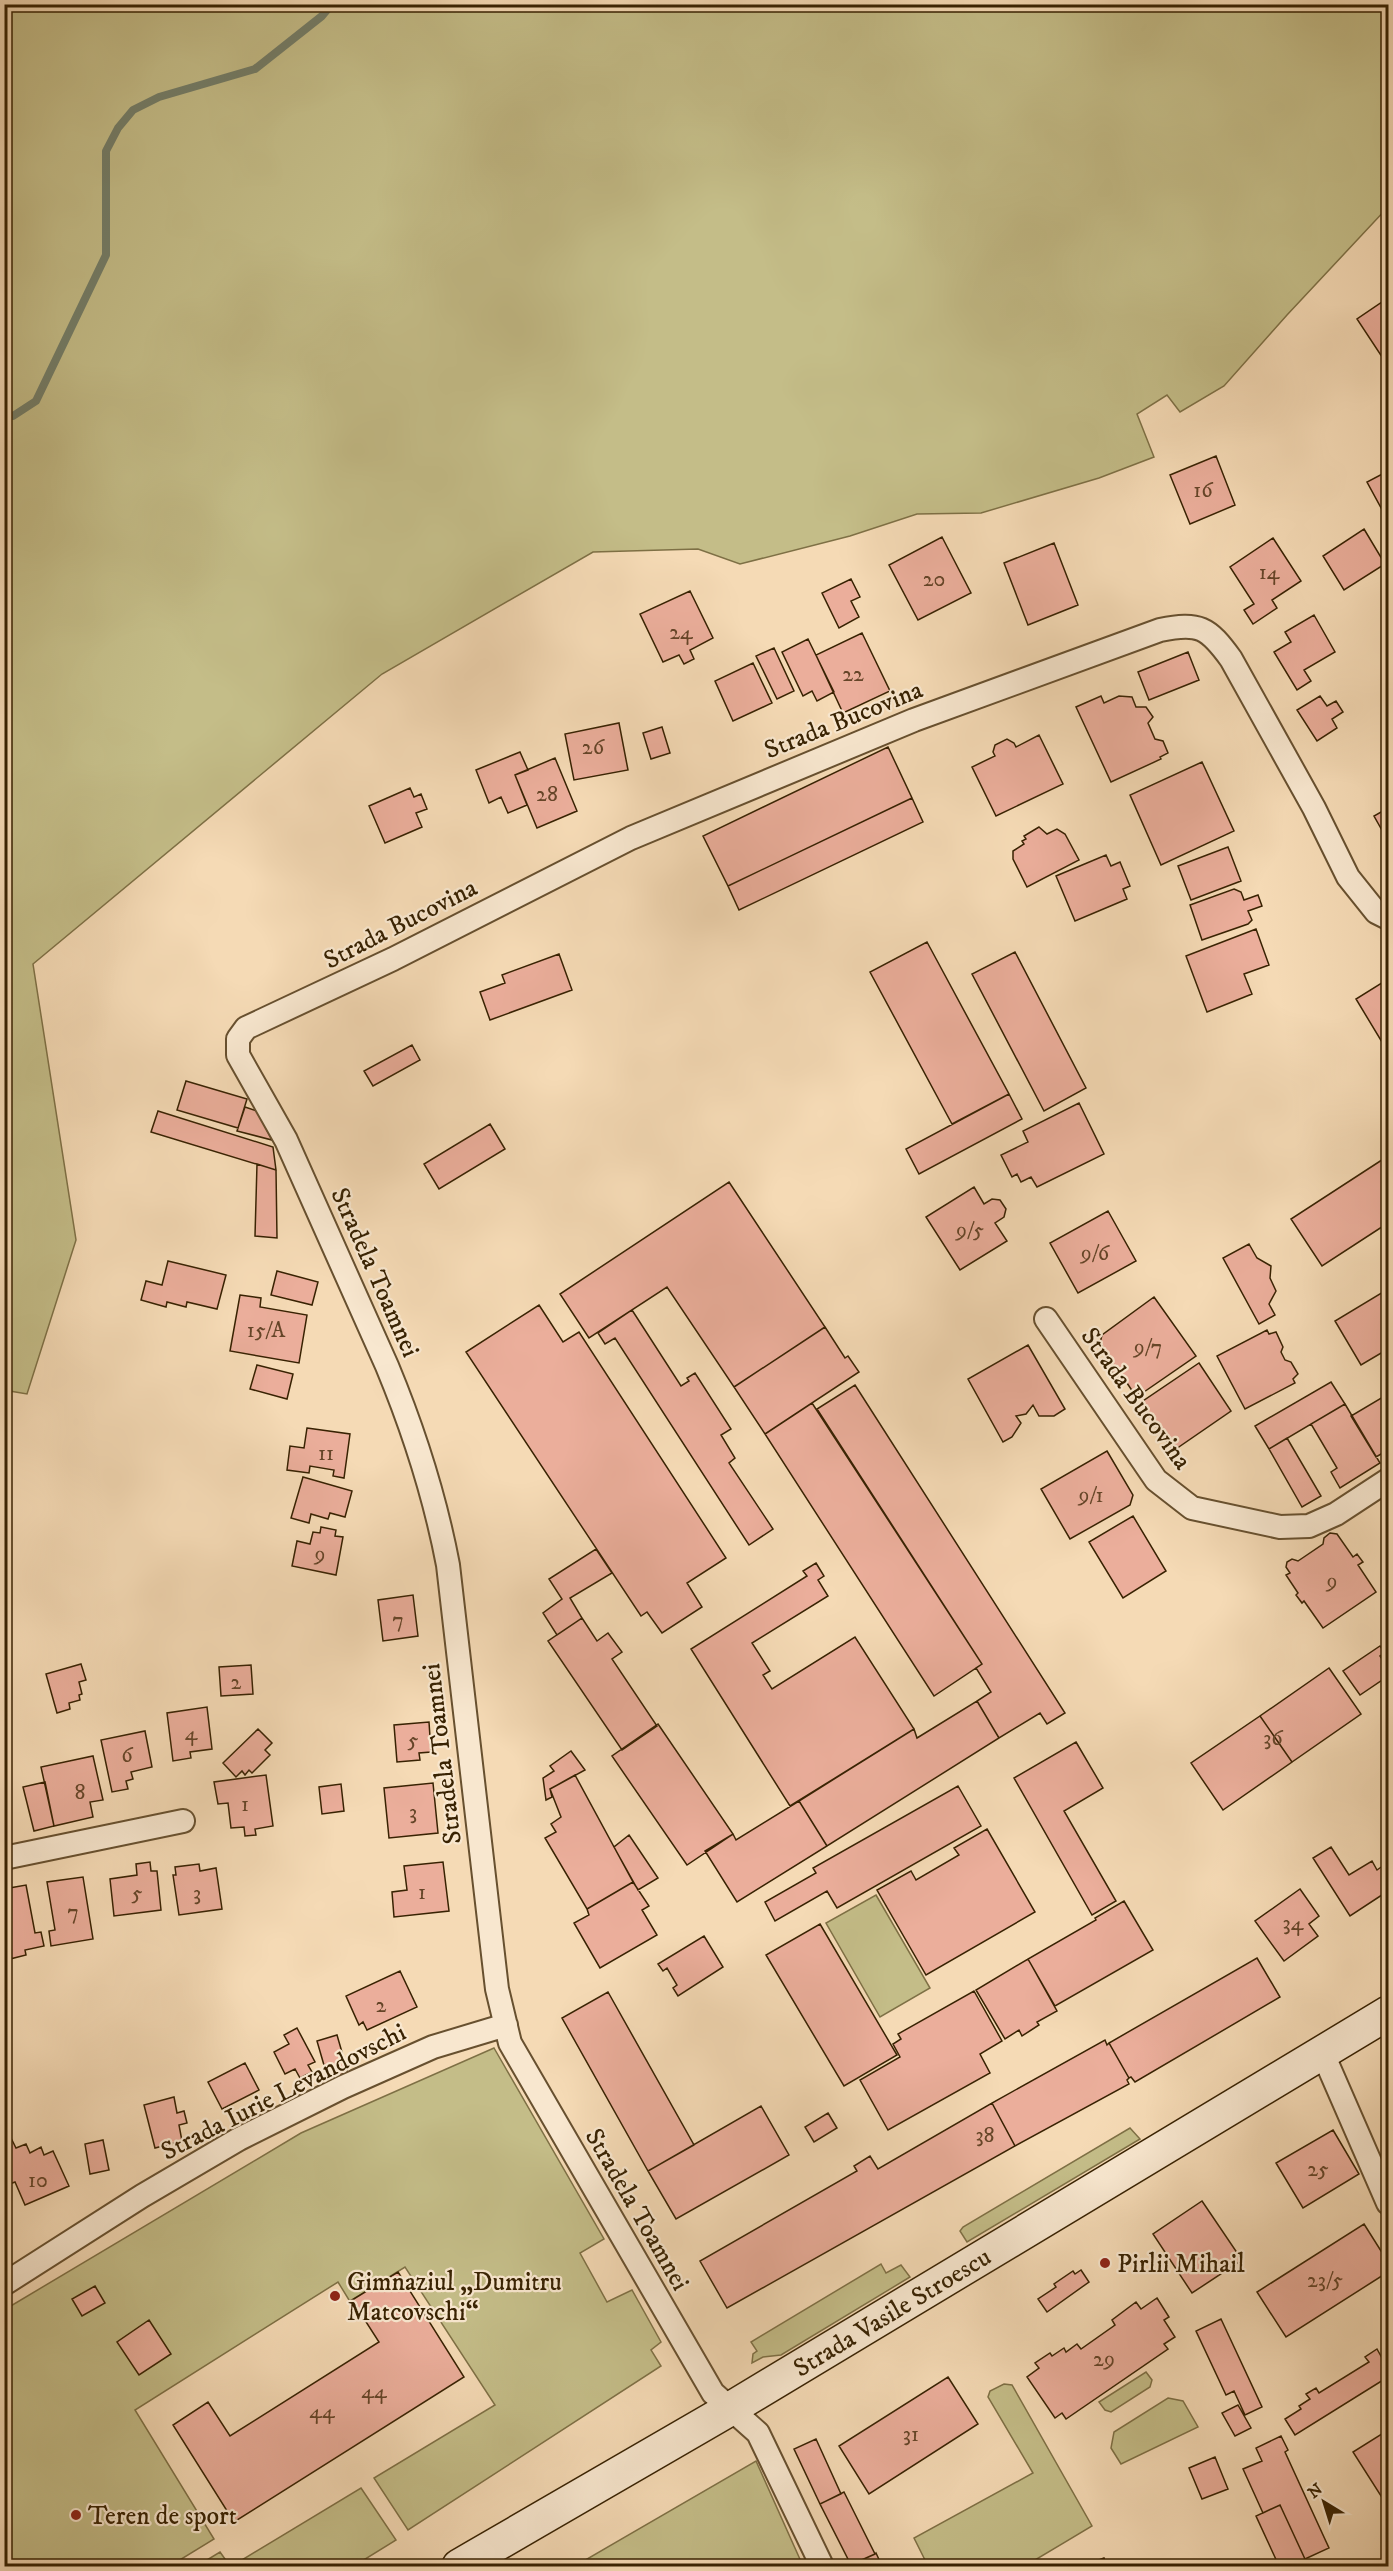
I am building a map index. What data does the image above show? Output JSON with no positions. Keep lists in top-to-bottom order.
{
  "streets": {
    "main road": ["Strada Vasile Stroescu"],
    "street": ["Strada Bucovina", "Stradela Toamnei", "Strada Iurie Levandovschi"]
  },
  "crossings": [
    ["Strada Bucovina", "Stradela Toamnei"],
    ["Stradela Toamnei", "Strada Iurie Levandovschi"],
    ["Stradela Toamnei", "Strada Vasile Stroescu"]
  ],
  "places": ["Pirlii Mihail", "Gimnaziul „Dumitru Matcovschi“", "Teren de sport"],
  "house_numbers": [
    "16",
    "14",
    "20",
    "24",
    "22",
    "26",
    "28",
    "9/5",
    "9/6",
    "15/A",
    "9/7",
    "11",
    "9/1",
    "9",
    "9",
    "7",
    "2",
    "4",
    "36",
    "5",
    "6",
    "8",
    "1",
    "3",
    "1",
    "5",
    "3",
    "7",
    "34",
    "2",
    "38",
    "25",
    "10",
    "23/5",
    "29",
    "44",
    "44",
    "31"
  ],
  "north": "top left"
}
